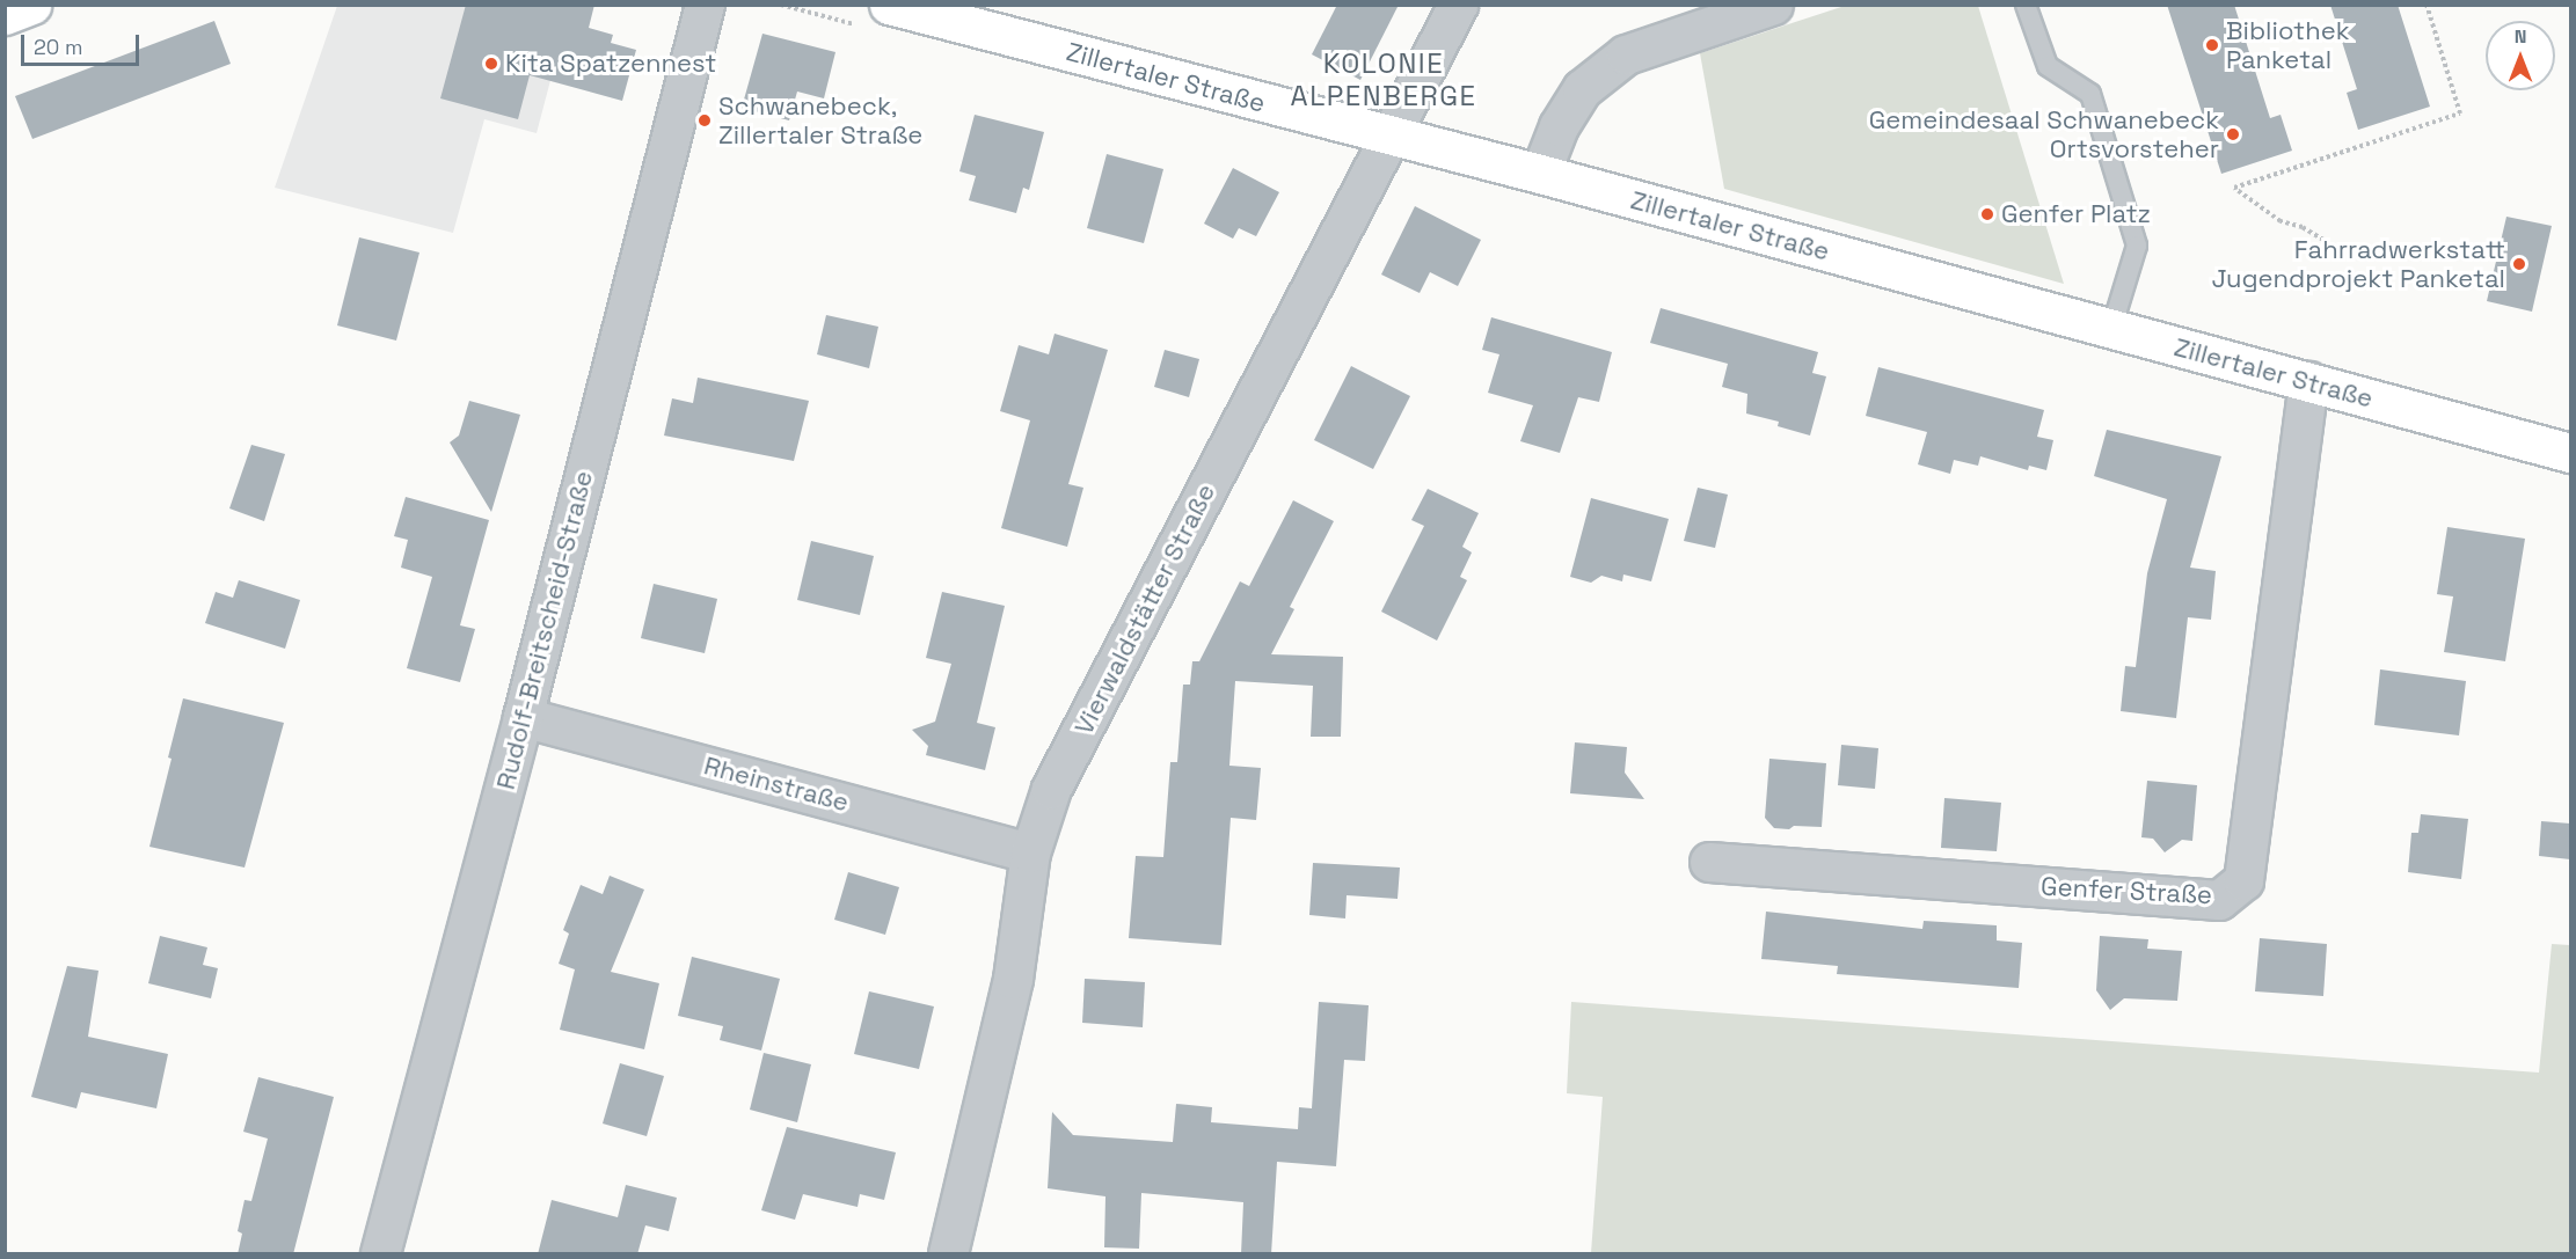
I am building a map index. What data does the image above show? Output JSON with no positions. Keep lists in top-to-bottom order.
{
  "streets": {
    "street": [
      "Zillertaler Straße",
      "Vierwaldstätter Straße",
      "Rudolf-Breitscheid-Straße",
      "Rheinstraße",
      "Genfer Straße"
    ]
  },
  "crossings": [
    ["Zillertaler Straße", "Vierwaldstätter Straße"],
    ["Zillertaler Straße", "Genfer Straße"],
    ["Vierwaldstätter Straße", "Rheinstraße"],
    ["Rudolf-Breitscheid-Straße", "Rheinstraße"]
  ],
  "districts": ["KOLONIE ALPENBERGE"],
  "places": [
    "Bibliothek Panketal",
    "Kita Spatzennest",
    "Schwanebeck, Zillertaler Straße",
    "Gemeindesaal Schwanebeck Ortsvorsteher",
    "Genfer Platz",
    "Fahrradwerkstatt Jugendprojekt Panketal"
  ],
  "scale_bar": "20 m",
  "north": "top"
}
